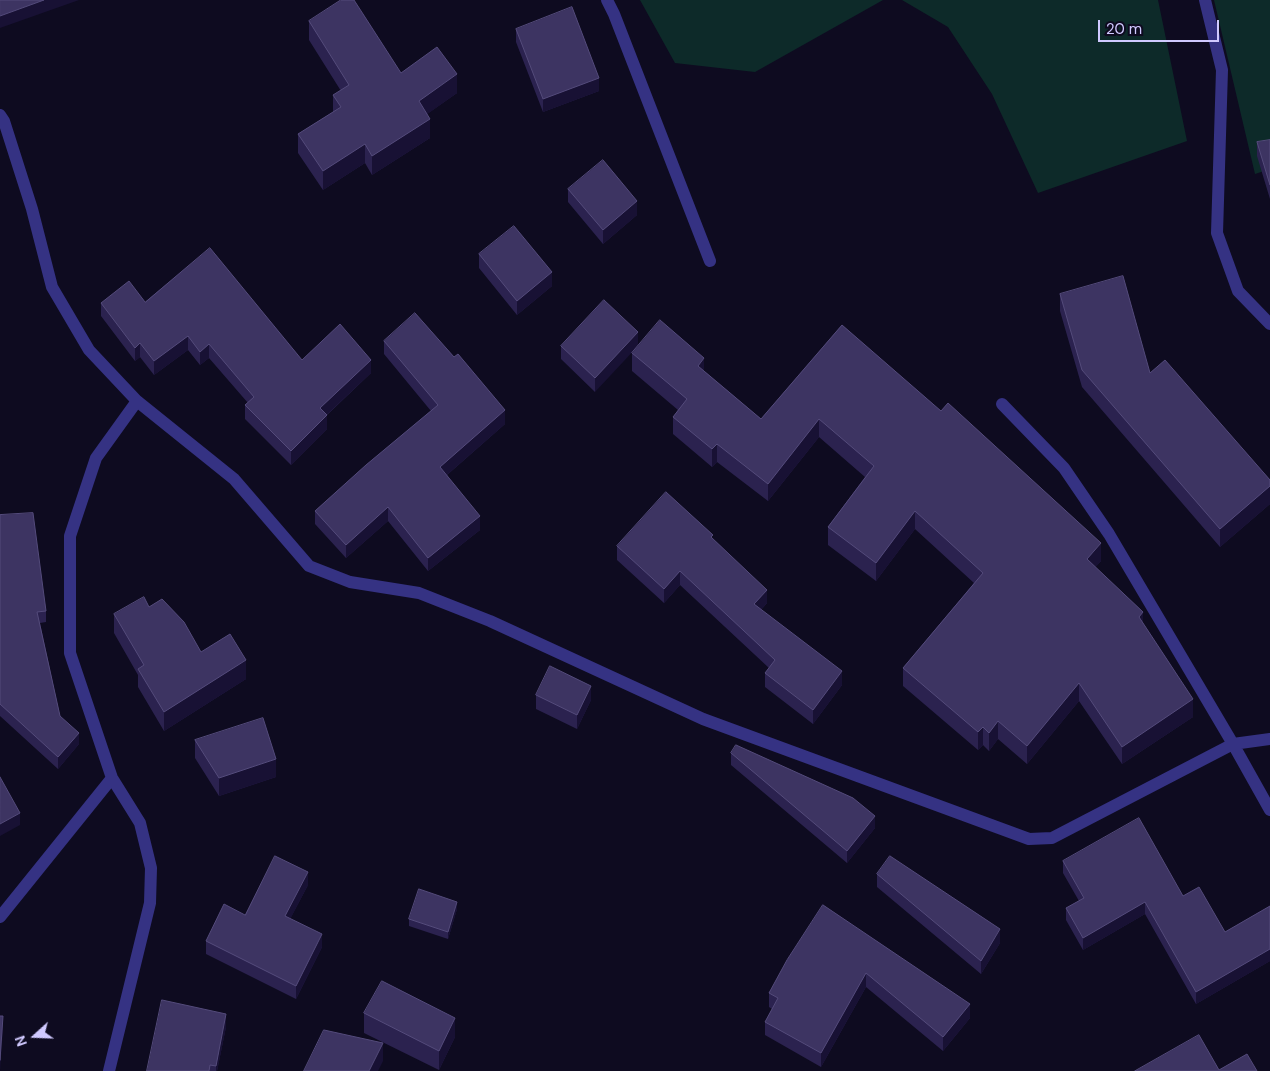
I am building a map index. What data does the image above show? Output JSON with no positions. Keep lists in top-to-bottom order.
{
  "scale_bar": "20 m",
  "north": "left"
}
